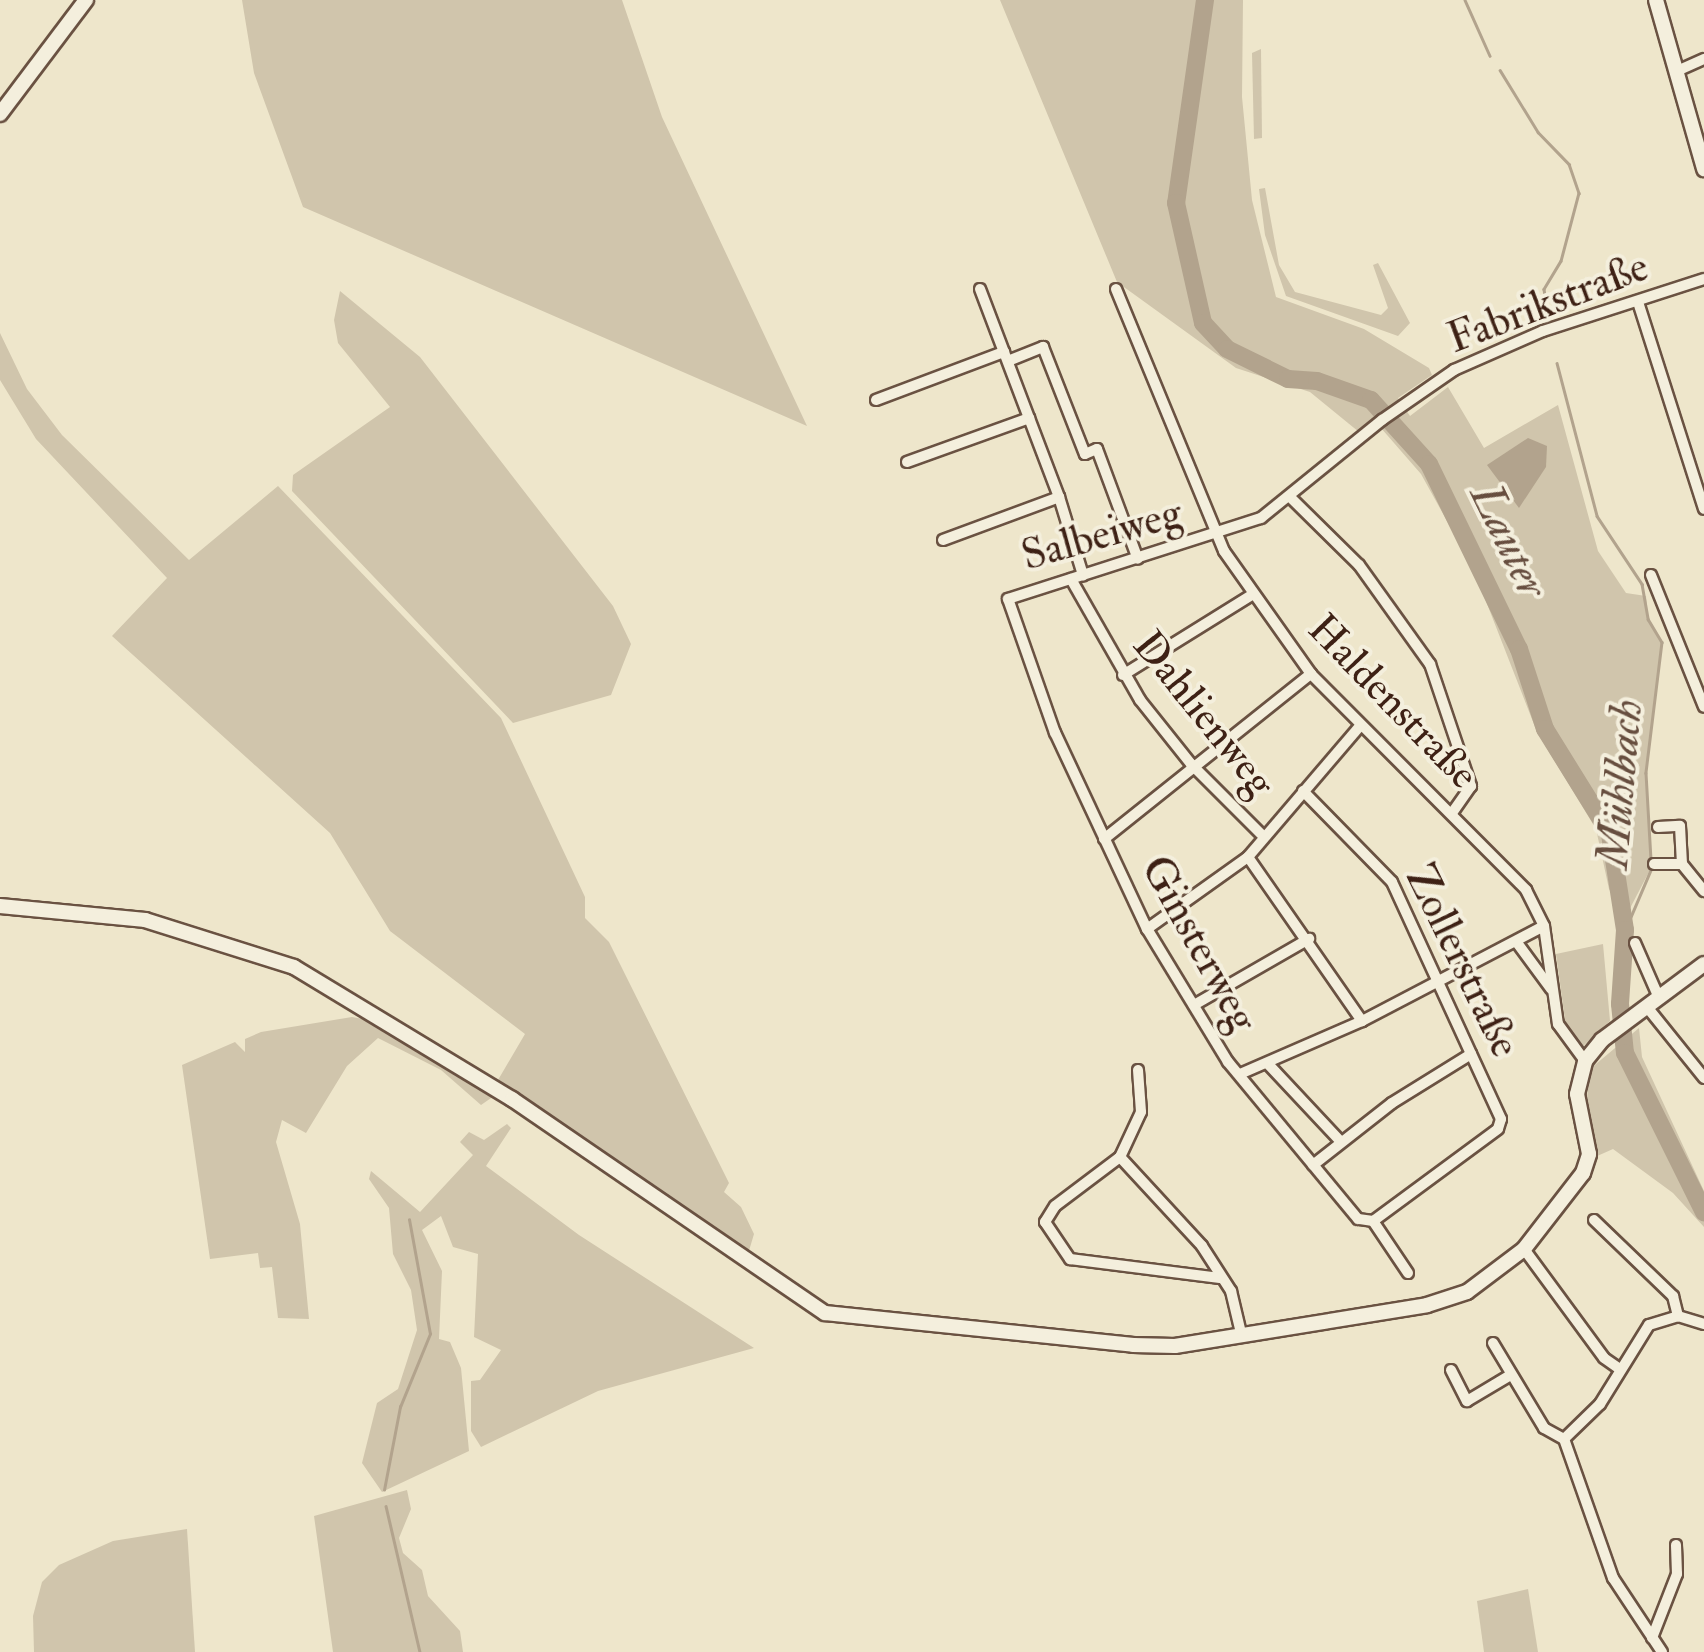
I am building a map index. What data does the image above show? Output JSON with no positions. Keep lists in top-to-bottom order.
{
  "streets": {
    "street": [
      "Fabrikstraße",
      "Salbeiweg",
      "Haldenstraße",
      "Dahlienweg",
      "Ginsterweg",
      "Zollerstraße"
    ]
  },
  "crossings": [
    ["Fabrikstraße", "Salbeiweg"],
    ["Salbeiweg", "Haldenstraße"],
    ["Salbeiweg", "Dahlienweg"],
    ["Salbeiweg", "Ginsterweg"],
    ["Ginsterweg", "Zollerstraße"]
  ],
  "water": ["Lauter", "Mühlbach"]
}
